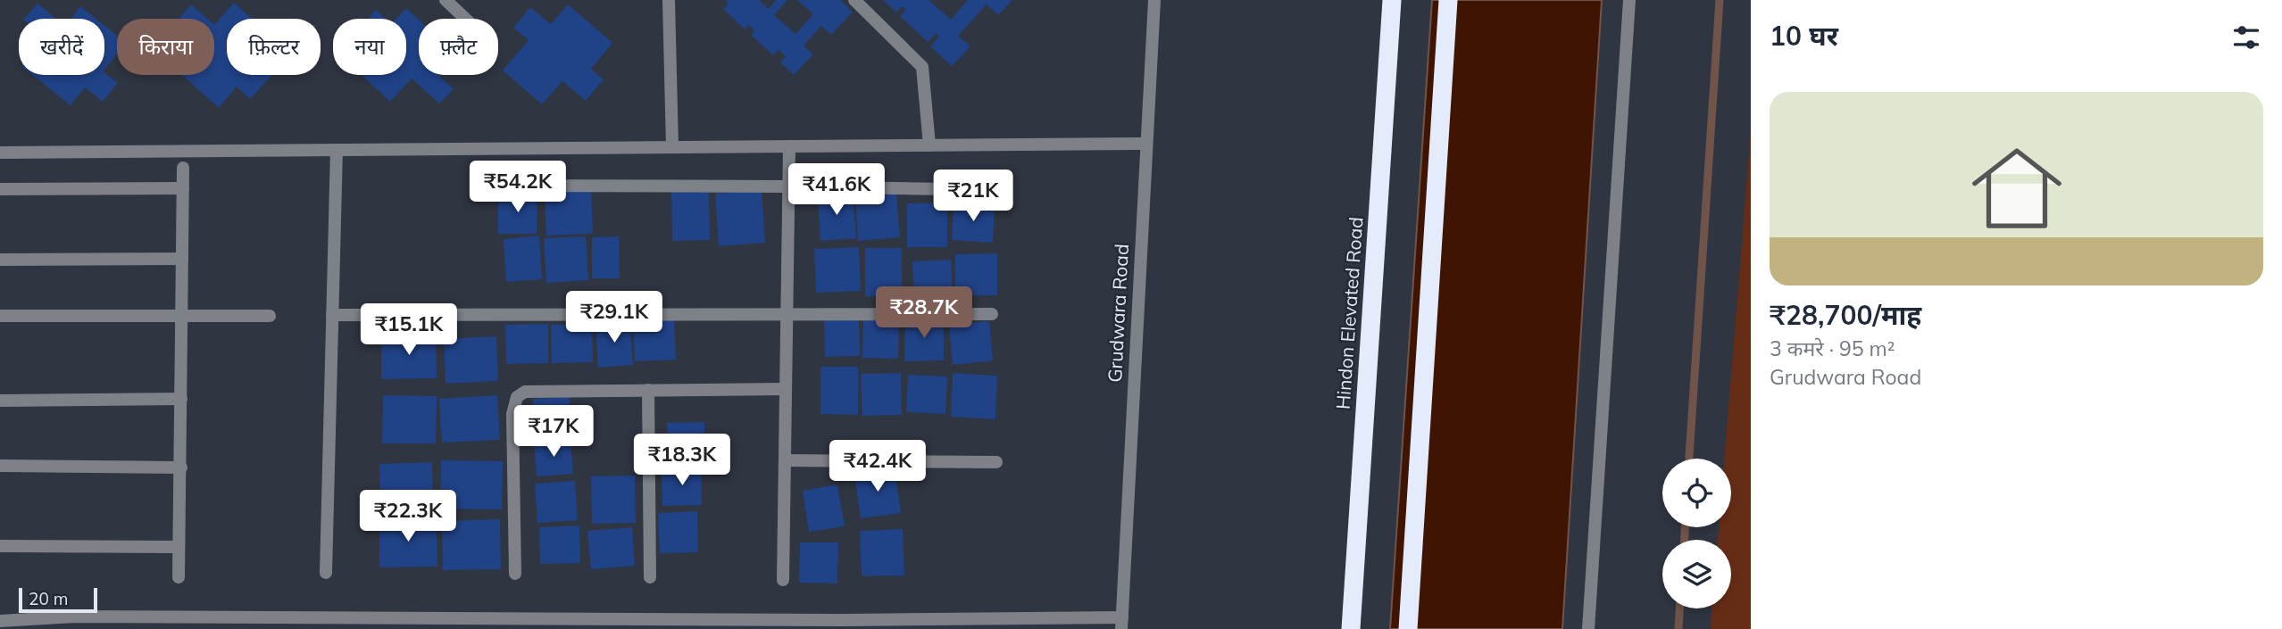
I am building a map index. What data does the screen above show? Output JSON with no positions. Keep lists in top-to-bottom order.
{
  "streets": {
    "highway": ["Hindon Elevated Road"],
    "street": ["Grudwara Road"]
  },
  "scale_bar": "20 m",
  "page": {
    "heading": "10 घर",
    "chip": [
      "खरीदें",
      "किराया",
      "फ़िल्टर",
      "नया",
      "फ़्लैट"
    ],
    "list": [
      {
        "name": "₹28,700/माह",
        "note": "3 कमरे · 95 m² · Grudwara Road"
      }
    ],
    "price": [
      "₹54.2K",
      "₹41.6K",
      "₹21K",
      "₹28.7K",
      "₹29.1K",
      "₹15.1K",
      "₹17K",
      "₹18.3K",
      "₹42.4K",
      "₹22.3K"
    ],
    "scale": "20 m"
  }
}
